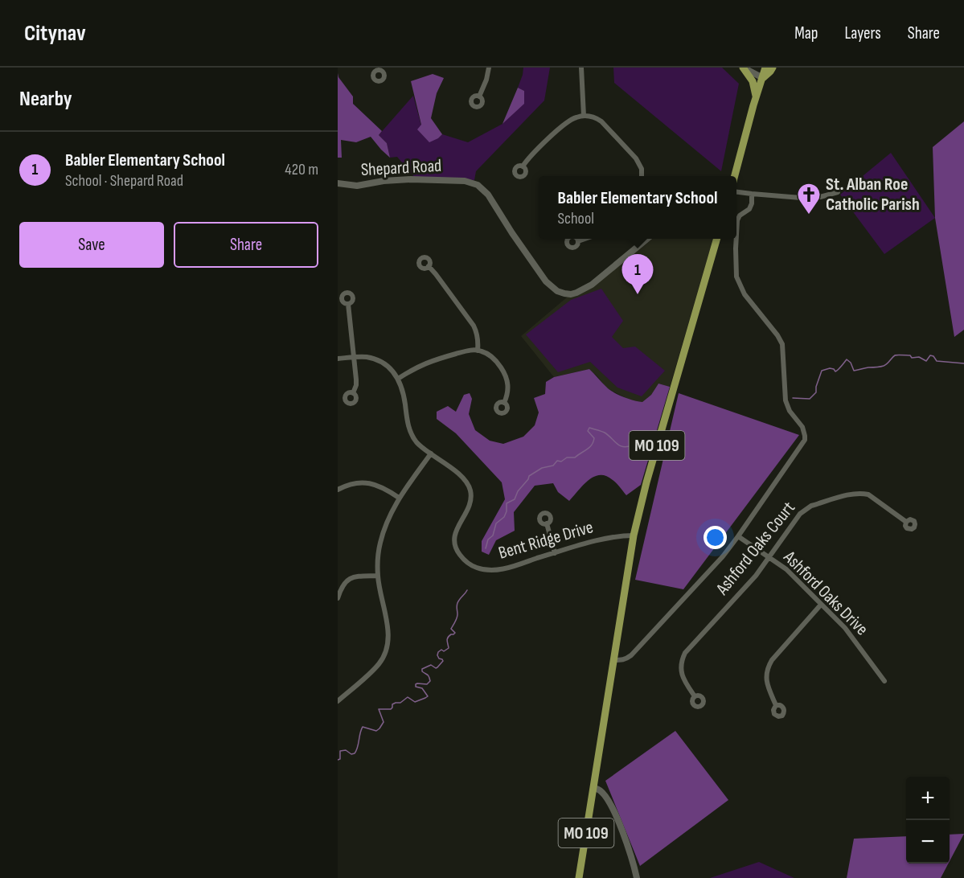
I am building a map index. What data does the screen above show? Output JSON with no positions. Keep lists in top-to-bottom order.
{
  "streets": {
    "main road": ["MO 109"],
    "street": [
      "Shepard Road",
      "Bent Ridge Drive",
      "Ashford Oaks Court",
      "Ashford Oaks Drive"
    ]
  },
  "crossings": [
    ["MO 109", "Bent Ridge Drive"],
    ["Ashford Oaks Court", "Ashford Oaks Drive"]
  ],
  "places": {
    "church": ["St. Alban Roe Catholic Parish"]
  },
  "page": {
    "header": "Citynav",
    "nav": ["Map", "Layers", "Share"],
    "heading": "Nearby",
    "list": [
      {
        "mark": "1",
        "name": "Babler Elementary School",
        "note": "School · Shepard Road",
        "value": "420 m"
      }
    ],
    "popup": ["Babler Elementary School", "School"],
    "buttons": ["Save", "Share"],
    "pins": "1",
    "map_buttons": ["+", "−"]
  }
}
